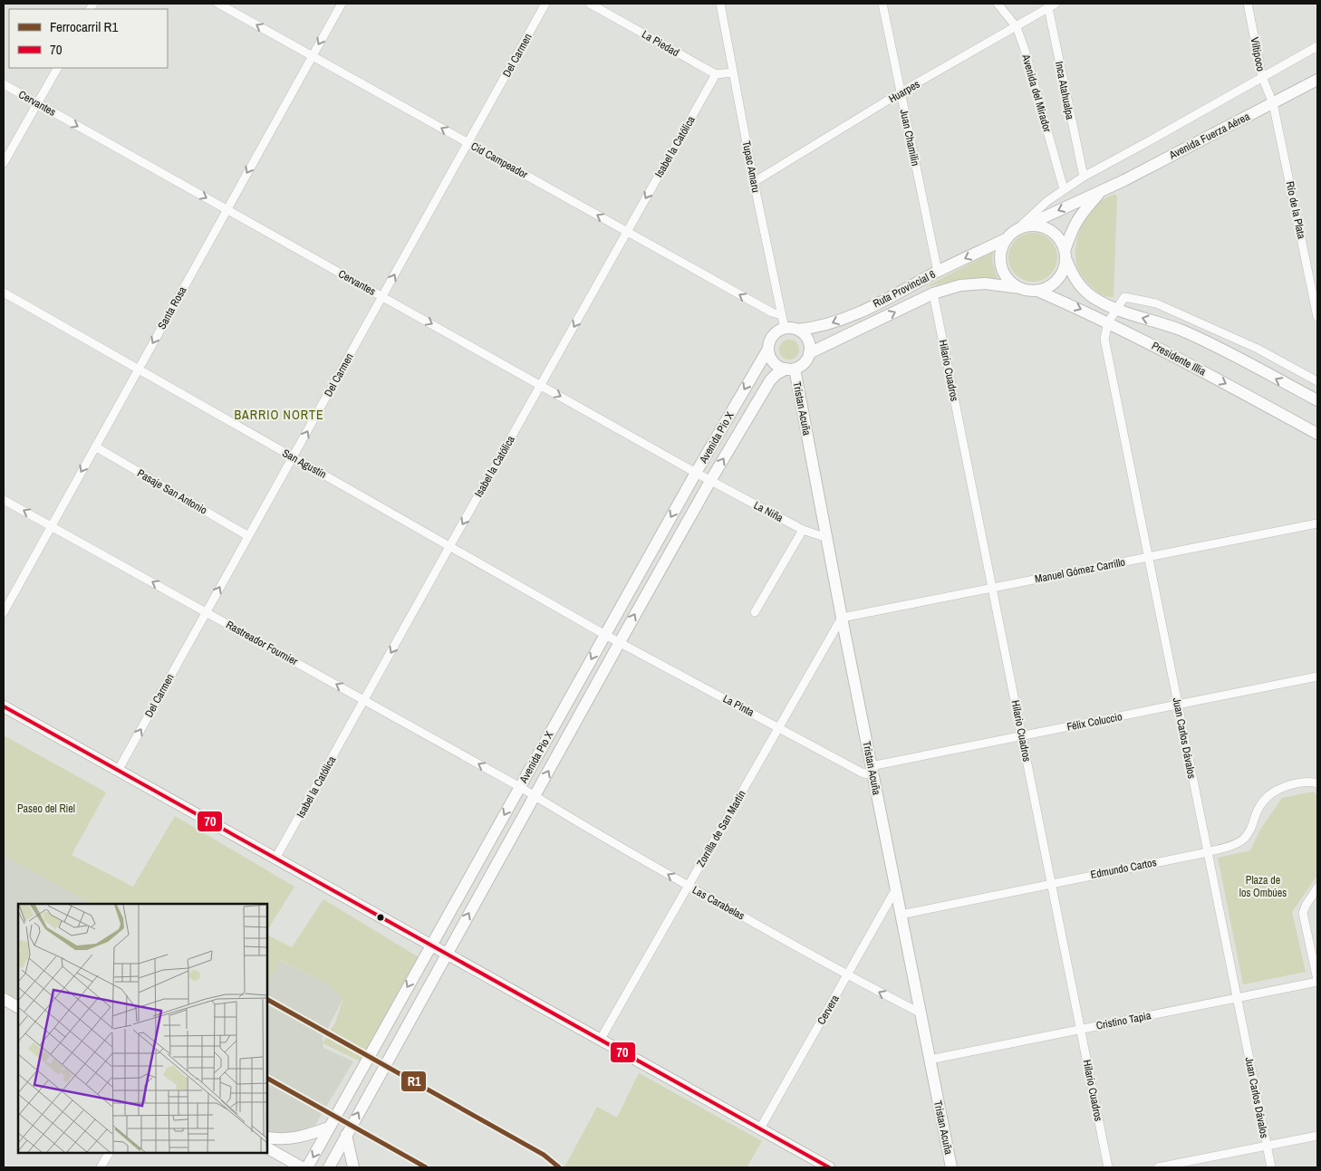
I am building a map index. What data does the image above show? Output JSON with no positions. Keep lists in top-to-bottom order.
{
  "streets": {
    "main road": [
      "Avenida Fuerza Aérea",
      "Ruta Provincial 6",
      "Presidente Illia",
      "Tristan Acuña",
      "Avenida Pio X"
    ],
    "street": [
      "La Piedad",
      "Viltipoco",
      "Del Carmen",
      "Inca Atahualpa",
      "Huarpes",
      "Avenida del Mirador",
      "Cervantes",
      "Juan Chamilin",
      "Isabel la Católica",
      "Cid Campeador",
      "Tupac Amaru",
      "Río de la Plata",
      "Santa Rosa",
      "Hilario Cuadros",
      "San Agustín",
      "Pasaje San Antonio",
      "La Niña",
      "Manuel Gómez Carrillo",
      "Rastreador Fournier",
      "La Pinta",
      "Félix Coluccio",
      "Juan Carlos Dávalos",
      "Zorrilla de San Martín",
      "Edmundo Cartos",
      "Las Carabelas",
      "Cervera",
      "Cristino Tapia"
    ]
  },
  "crossings": [
    ["La Piedad", "Isabel la Católica"],
    ["Viltipoco", "Avenida Fuerza Aérea"],
    ["Viltipoco", "Río de la Plata"],
    ["Del Carmen", "Cervantes"],
    ["Del Carmen", "Cid Campeador"],
    ["Del Carmen", "San Agustín"],
    ["Del Carmen", "Pasaje San Antonio"],
    ["Del Carmen", "Rastreador Fournier"],
    ["Inca Atahualpa", "Huarpes"],
    ["Huarpes", "Avenida del Mirador"],
    ["Huarpes", "Juan Chamilin"],
    ["Huarpes", "Tupac Amaru"],
    ["Cervantes", "Isabel la Católica"],
    ["Cervantes", "Santa Rosa"],
    ["Cervantes", "Avenida Pio X"],
    ["Cervantes", "La Niña"],
    ["Avenida Fuerza Aérea", "Río de la Plata"],
    ["Avenida Fuerza Aérea", "Ruta Provincial 6"],
    ["Avenida Fuerza Aérea", "Presidente Illia"],
    ["Juan Chamilin", "Ruta Provincial 6"],
    ["Isabel la Católica", "Cid Campeador"],
    ["Isabel la Católica", "San Agustín"],
    ["Isabel la Católica", "Rastreador Fournier"],
    ["Cid Campeador", "Tupac Amaru"],
    ["Cid Campeador", "Santa Rosa"],
    ["Tupac Amaru", "Ruta Provincial 6"],
    ["Tupac Amaru", "Tristan Acuña"],
    ["Tupac Amaru", "Avenida Pio X"],
    ["Ruta Provincial 6", "Presidente Illia"],
    ["Ruta Provincial 6", "Hilario Cuadros"],
    ["Ruta Provincial 6", "Tristan Acuña"],
    ["Ruta Provincial 6", "Avenida Pio X"],
    ["Santa Rosa", "San Agustín"],
    ["Santa Rosa", "Pasaje San Antonio"],
    ["Santa Rosa", "Rastreador Fournier"],
    ["Presidente Illia", "Juan Carlos Dávalos"],
    ["Hilario Cuadros", "Manuel Gómez Carrillo"],
    ["Hilario Cuadros", "Félix Coluccio"],
    ["Hilario Cuadros", "Edmundo Cartos"],
    ["Hilario Cuadros", "Cristino Tapia"],
    ["Tristan Acuña", "Avenida Pio X"],
    ["Tristan Acuña", "La Niña"],
    ["Tristan Acuña", "Manuel Gómez Carrillo"],
    ["Tristan Acuña", "La Pinta"],
    ["Tristan Acuña", "Félix Coluccio"],
    ["Tristan Acuña", "Zorrilla de San Martín"],
    ["Tristan Acuña", "Edmundo Cartos"],
    ["Tristan Acuña", "Las Carabelas"],
    ["Tristan Acuña", "Cervera"],
    ["Tristan Acuña", "Cristino Tapia"],
    ["Avenida Pio X", "San Agustín"],
    ["Avenida Pio X", "La Niña"],
    ["Avenida Pio X", "Rastreador Fournier"],
    ["Avenida Pio X", "La Pinta"],
    ["Avenida Pio X", "Las Carabelas"],
    ["San Agustín", "La Pinta"],
    ["Manuel Gómez Carrillo", "Juan Carlos Dávalos"],
    ["Manuel Gómez Carrillo", "Zorrilla de San Martín"],
    ["Rastreador Fournier", "Las Carabelas"],
    ["La Pinta", "Félix Coluccio"],
    ["La Pinta", "Zorrilla de San Martín"],
    ["Félix Coluccio", "Juan Carlos Dávalos"],
    ["Juan Carlos Dávalos", "Edmundo Cartos"],
    ["Juan Carlos Dávalos", "Cristino Tapia"],
    ["Zorrilla de San Martín", "Las Carabelas"],
    ["Las Carabelas", "Cervera"]
  ],
  "one_way": [
    "Del Carmen",
    "Cervantes",
    "Isabel la Católica",
    "Cid Campeador",
    "Santa Rosa",
    "Rastreador Fournier",
    "Las Carabelas"
  ],
  "districts": ["BARRIO NORTE"],
  "parks": ["Paseo del Riel", "Plaza de los Ombúes"],
  "lines": ["transit line 70", "rail line R1"],
  "legend": ["Ferrocarril R1", "70"]
}
